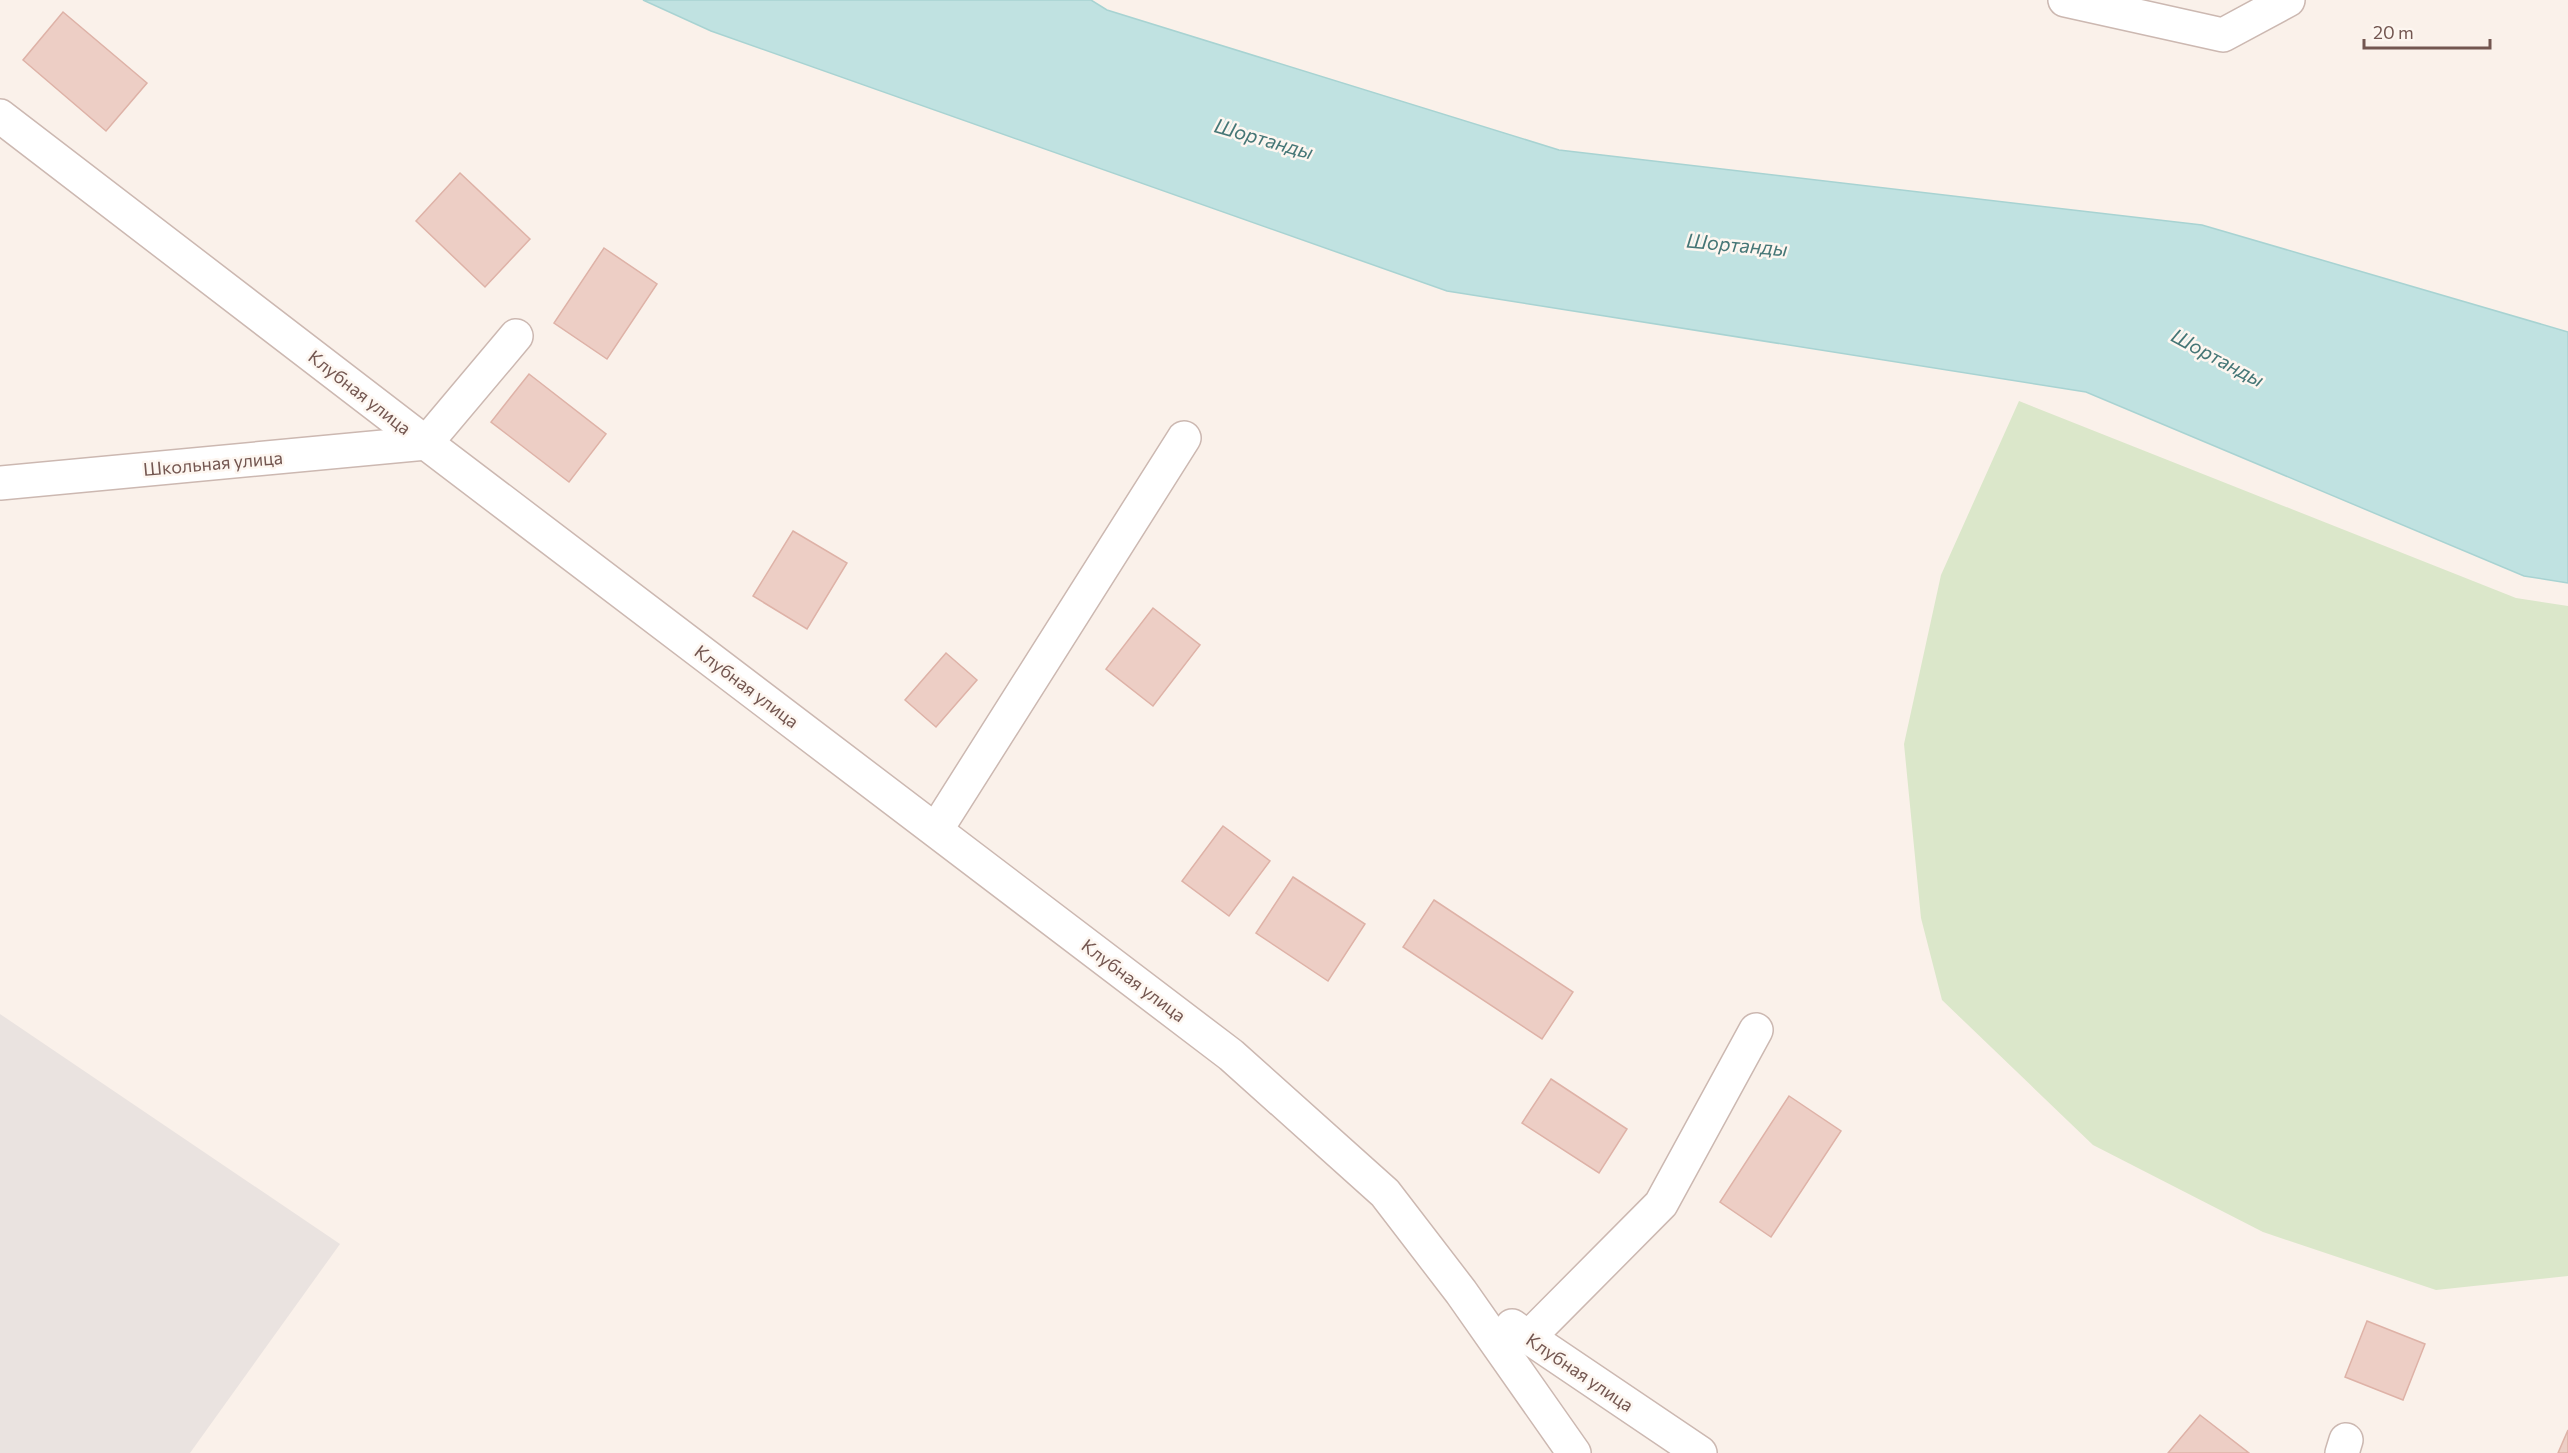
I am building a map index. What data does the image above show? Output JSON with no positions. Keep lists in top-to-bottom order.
{
  "streets": {
    "street": ["Клубная улица", "Школьная улица"]
  },
  "crossings": [
    ["Клубная улица", "Школьная улица"]
  ],
  "water": ["Шортанды"],
  "scale_bar": "20 m"
}
